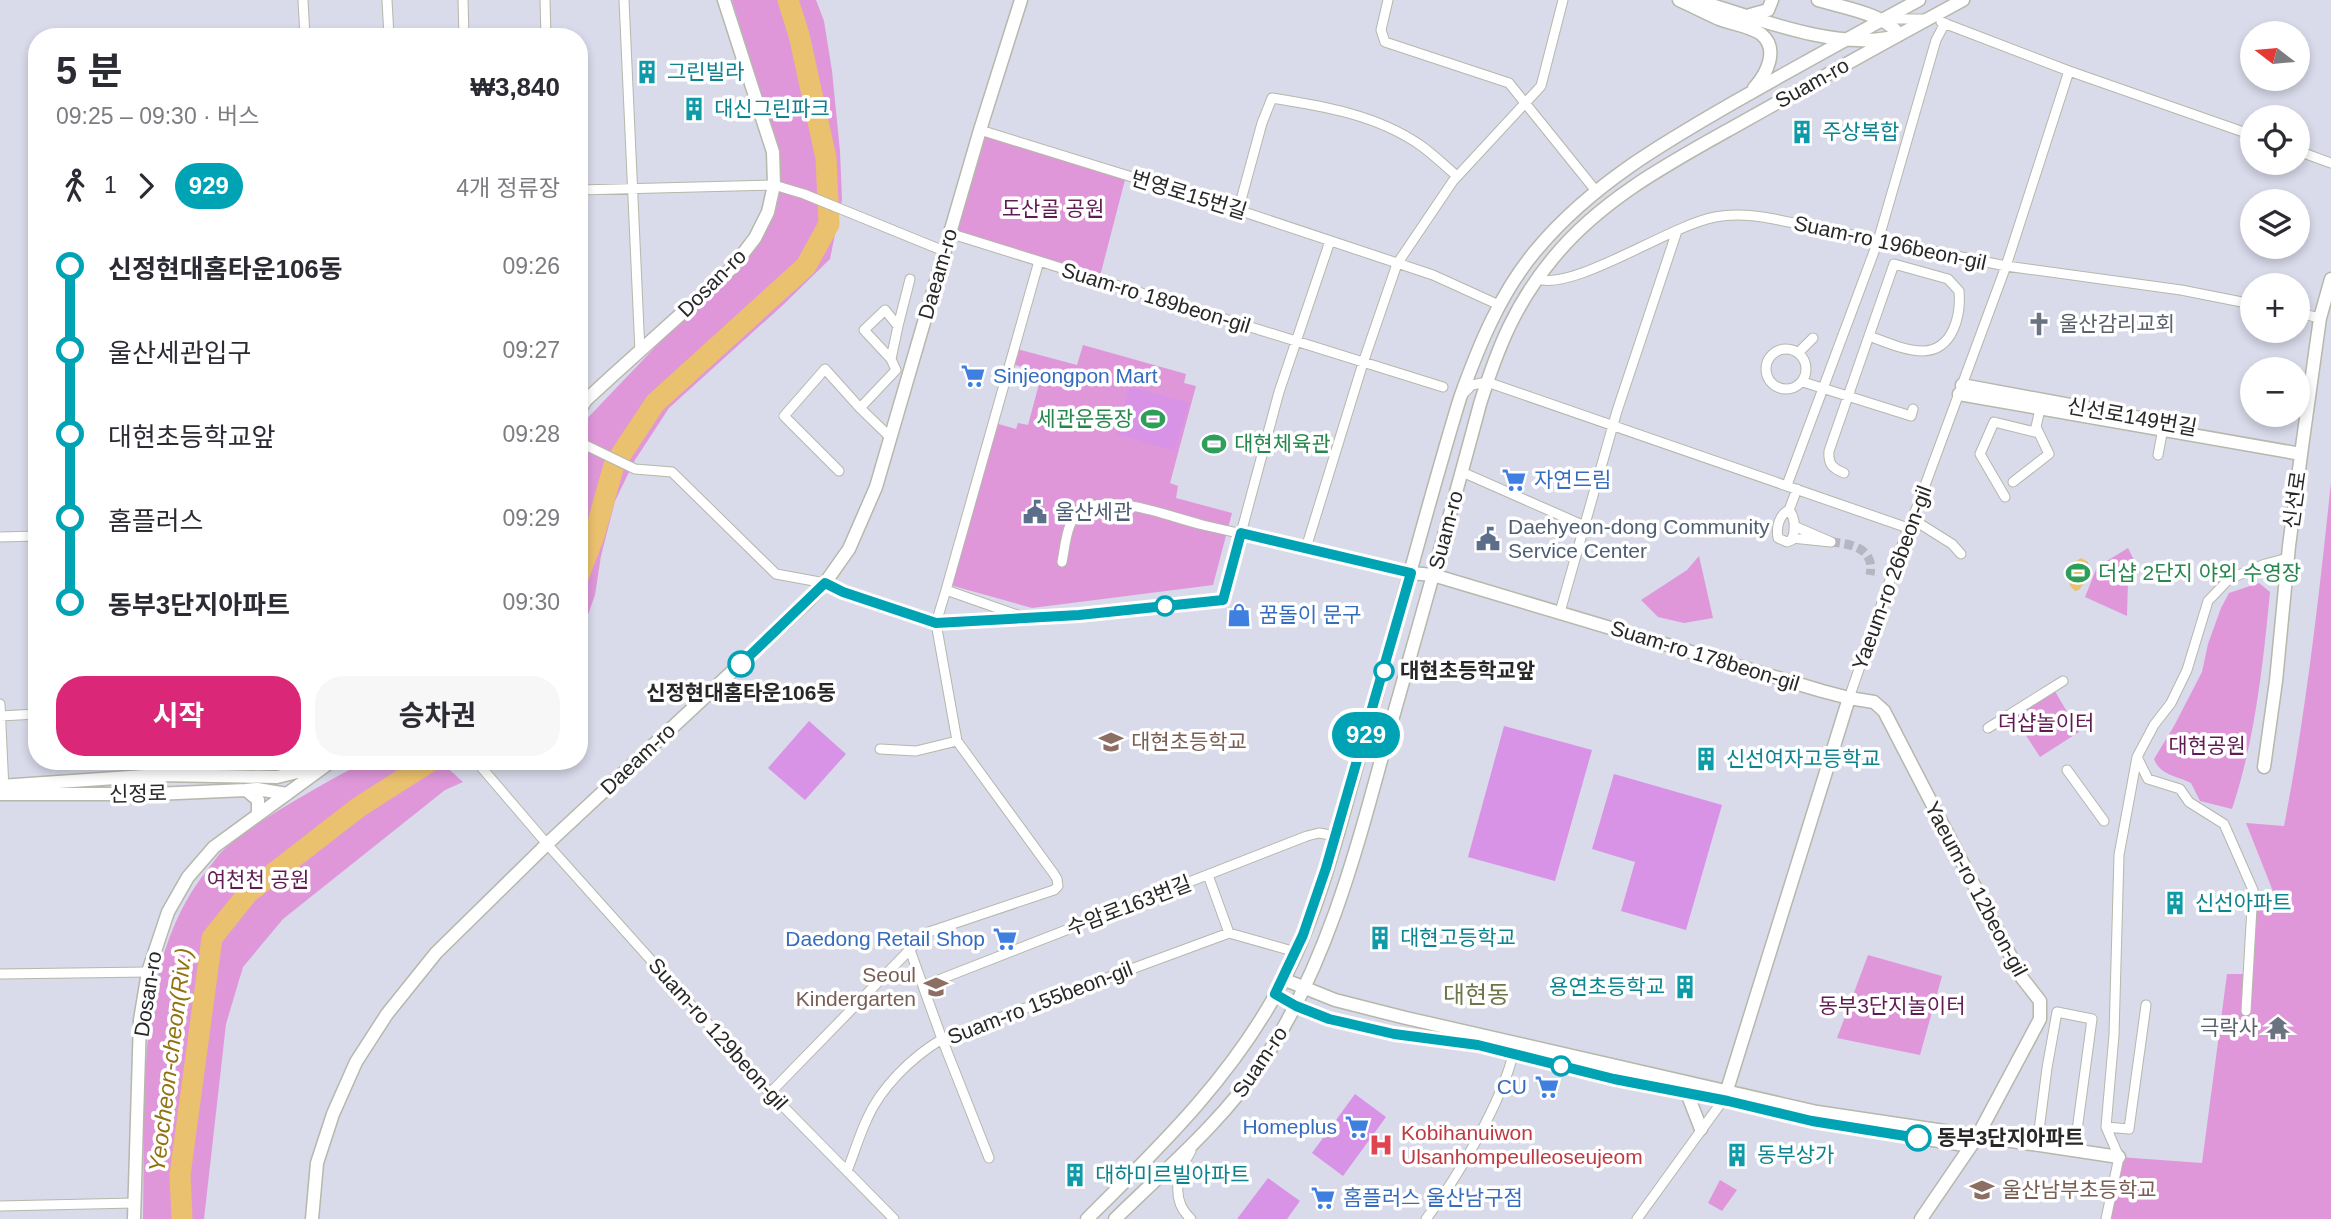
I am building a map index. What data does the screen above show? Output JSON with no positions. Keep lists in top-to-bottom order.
{
  "streets": {
    "street": [
      "Suam-ro",
      "번영로15번길",
      "Suam-ro 196beon-gil",
      "Daeam-ro",
      "Dosan-ro",
      "Suam-ro 189beon-gil",
      "신선로149번길",
      "신선로",
      "Yaeum-ro 26beon-gil",
      "Suam-ro 178beon-gil",
      "신정로",
      "Yaeum-ro 12beon-gil",
      "수암로163번길",
      "Suam-ro 155beon-gil",
      "Suam-ro 129beon-gil"
    ]
  },
  "crossings": [
    ["Suam-ro", "번영로15번길"],
    ["Suam-ro", "Suam-ro 196beon-gil"],
    ["Suam-ro", "Suam-ro 178beon-gil"],
    ["Suam-ro", "수암로163번길"],
    ["번영로15번길", "Daeam-ro"],
    ["Suam-ro 196beon-gil", "Yaeum-ro 26beon-gil"],
    ["Daeam-ro", "Suam-ro 189beon-gil"],
    ["Daeam-ro", "Suam-ro 129beon-gil"],
    ["Dosan-ro", "신정로"],
    ["신선로149번길", "신선로"],
    ["신선로149번길", "Yaeum-ro 26beon-gil"],
    ["Yaeum-ro 26beon-gil", "Suam-ro 178beon-gil"],
    ["Yaeum-ro 26beon-gil", "Yaeum-ro 12beon-gil"],
    ["Suam-ro 178beon-gil", "Yaeum-ro 12beon-gil"],
    ["Suam-ro 155beon-gil", "Suam-ro 129beon-gil"]
  ],
  "districts": ["대현동"],
  "water": ["Yeocheon-cheon(Riv.)"],
  "parks": [
    "도산골 공원",
    "뎌샵놀이터",
    "대현공원",
    "여천천 공원",
    "동부3단지놀이터"
  ],
  "places": {
    "building": [
      "그린빌라",
      "대신그린파크",
      "주상복합",
      "신선여자고등학교",
      "신선아파트",
      "대현고등학교",
      "용연초등학교",
      "동부상가",
      "대하미르빌아파트"
    ],
    "church": ["울산감리교회"],
    "supermarket": [
      "Sinjeongpon Mart",
      "자연드림",
      "Daedong Retail Shop",
      "CU",
      "Homeplus",
      "홈플러스 울산남구점"
    ],
    "sports": ["세관운동장", "대현체육관", "더샵 2단지 야외 수영장"],
    "public building": ["울산세관", "Daehyeon-dong Community Service Center"],
    "shop": ["꿈돌이 문구"],
    "other": ["신정현대홈타운106동", "대현초등학교앞", "동부3단지아파트"],
    "school or university": ["대현초등학교", "Seoul Kindergarten", "울산남부초등학교"],
    "temple": ["극락사"],
    "hospital": ["Kobihanuiwon Ulsanhompeulleoseujeom"]
  },
  "lines": ["bus line 929"],
  "north": "left",
  "page": {
    "on_map": "929",
    "map_buttons": ["+", "−"],
    "heading": ["5 분", "09:25 – 09:30 · 버스", "₩3,840"],
    "legs": ["1", "929", "4개 정류장"],
    "list": [
      {
        "name": "신정현대홈타운106동",
        "value": "09:26"
      },
      {
        "name": "울산세관입구",
        "value": "09:27"
      },
      {
        "name": "대현초등학교앞",
        "value": "09:28"
      },
      {
        "name": "홈플러스",
        "value": "09:29"
      },
      {
        "name": "동부3단지아파트",
        "value": "09:30"
      }
    ],
    "buttons": ["시작", "승차권"]
  }
}
